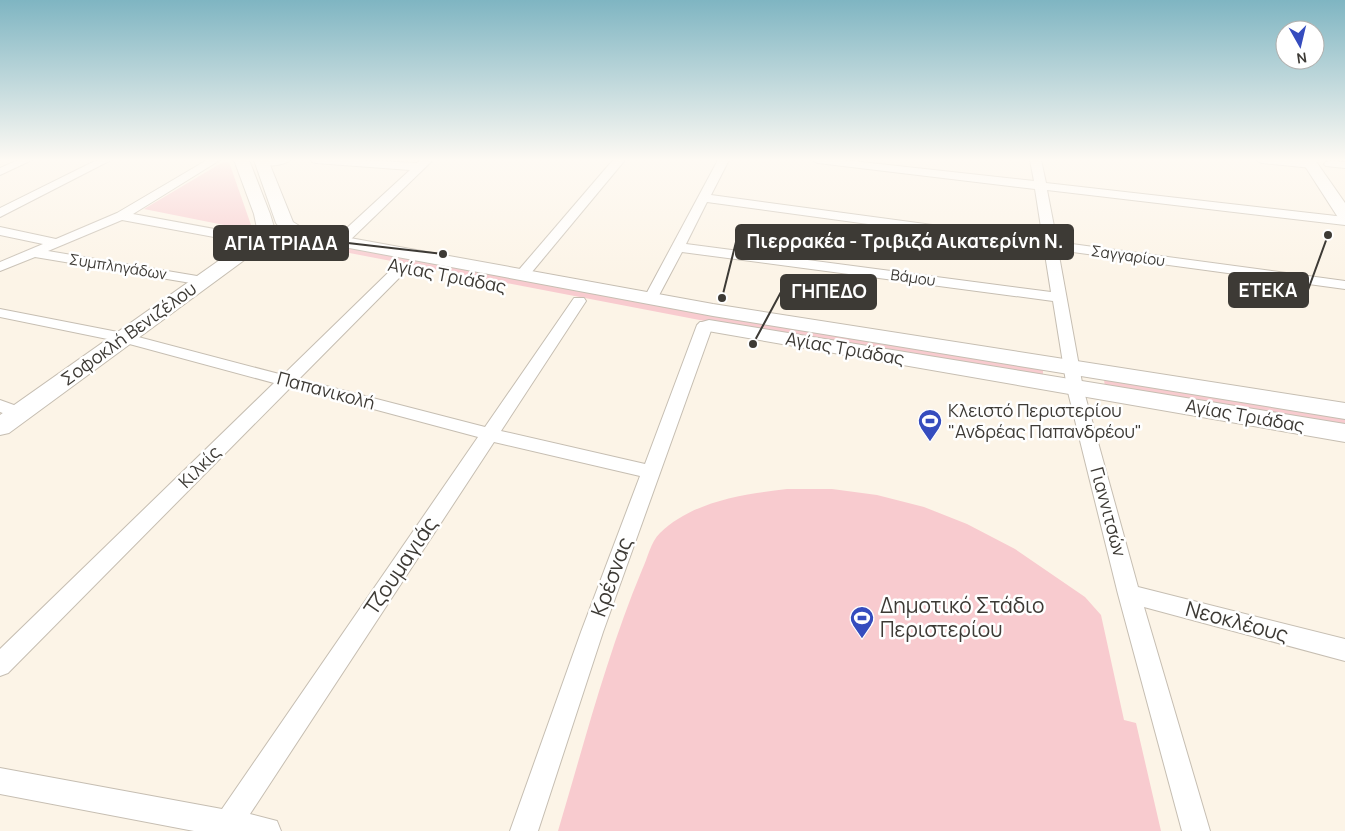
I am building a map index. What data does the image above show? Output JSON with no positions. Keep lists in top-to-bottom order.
{
  "streets": {
    "street": [
      "Σαγγαρίου",
      "Συμπληγάδων",
      "Αγίας Τριάδας",
      "Βάμου",
      "Σοφοκλή Βενιζέλου",
      "Παπανικολή",
      "Κιλκίς",
      "Γιαννιτσών",
      "Τζουμαγιάς",
      "Κρέσνας",
      "Νεοκλέους"
    ]
  },
  "crossings": [
    ["Σαγγαρίου", "Γιαννιτσών"],
    ["Συμπληγάδων", "Σοφοκλή Βενιζέλου"],
    ["Αγίας Τριάδας", "Σοφοκλή Βενιζέλου"],
    ["Αγίας Τριάδας", "Κιλκίς"],
    ["Αγίας Τριάδας", "Γιαννιτσών"],
    ["Αγίας Τριάδας", "Τζουμαγιάς"],
    ["Αγίας Τριάδας", "Κρέσνας"],
    ["Βάμου", "Γιαννιτσών"],
    ["Σοφοκλή Βενιζέλου", "Παπανικολή"],
    ["Παπανικολή", "Κιλκίς"],
    ["Παπανικολή", "Τζουμαγιάς"],
    ["Παπανικολή", "Κρέσνας"],
    ["Γιαννιτσών", "Νεοκλέους"]
  ],
  "places": {
    "other": [
      "ΕΤΕΚΑ",
      "ΑΓΙΑ ΤΡΙΑΔΑ",
      "Πιερρακέα - Τριβιζά Αικατερίνη Ν.",
      "ΓΗΠΕΔΟ"
    ],
    "sports": ["Κλειστό Περιστερίου \"Ανδρέας Παπανδρέου\"", "Δημοτικό Στάδιο Περιστερίου"]
  },
  "north": "bottom"
}
